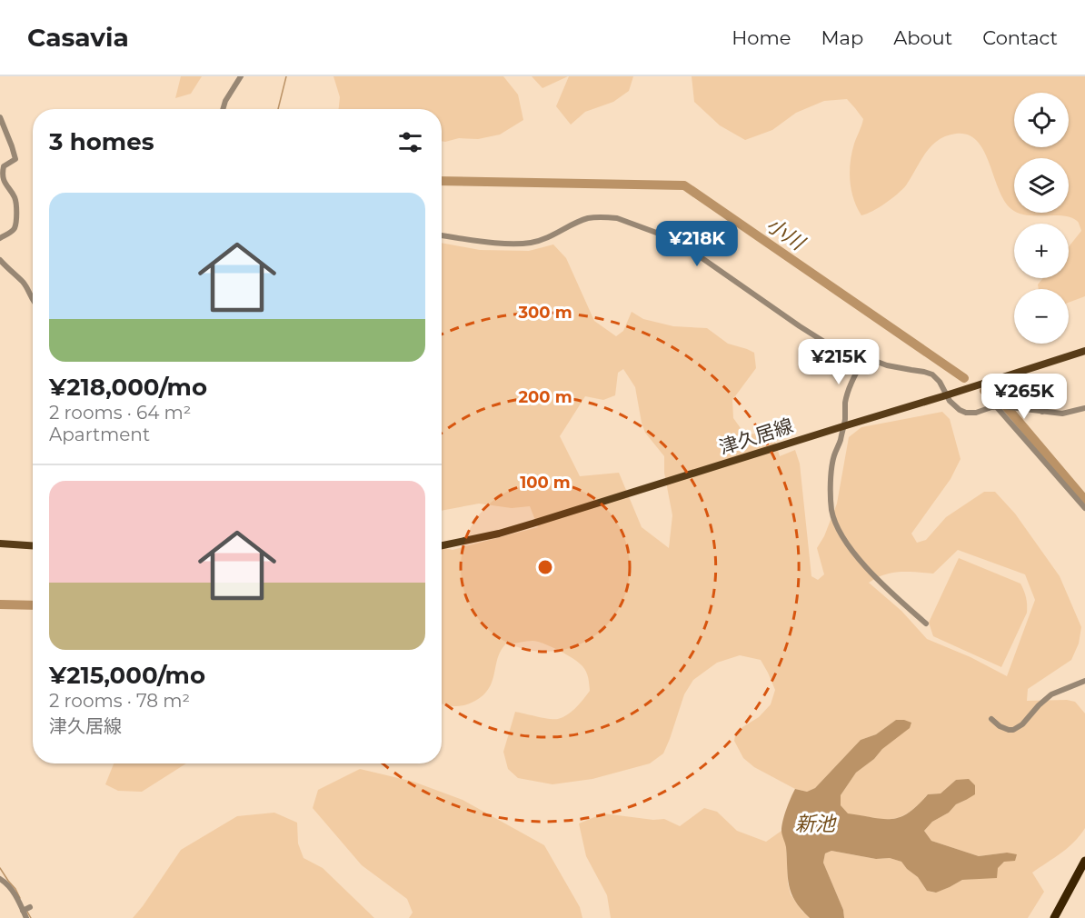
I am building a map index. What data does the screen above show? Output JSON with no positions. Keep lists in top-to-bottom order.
{
  "streets": {
    "main road": ["津久居線"]
  },
  "water": ["小川", "新池"],
  "page": {
    "header": "Casavia",
    "nav": [
      "Home",
      "Map",
      "About",
      "Contact"
    ],
    "map_buttons": ["+", "−"],
    "heading": "3 homes",
    "list": [
      {
        "name": "¥218,000/mo",
        "note": "2 rooms · 64 m² · Apartment"
      },
      {
        "name": "¥215,000/mo",
        "note": "2 rooms · 78 m² · 津久居線"
      }
    ],
    "price": ["¥218K", "¥215K", "¥265K"]
  },
  "rings": ["300 m", "200 m", "100 m"]
}
